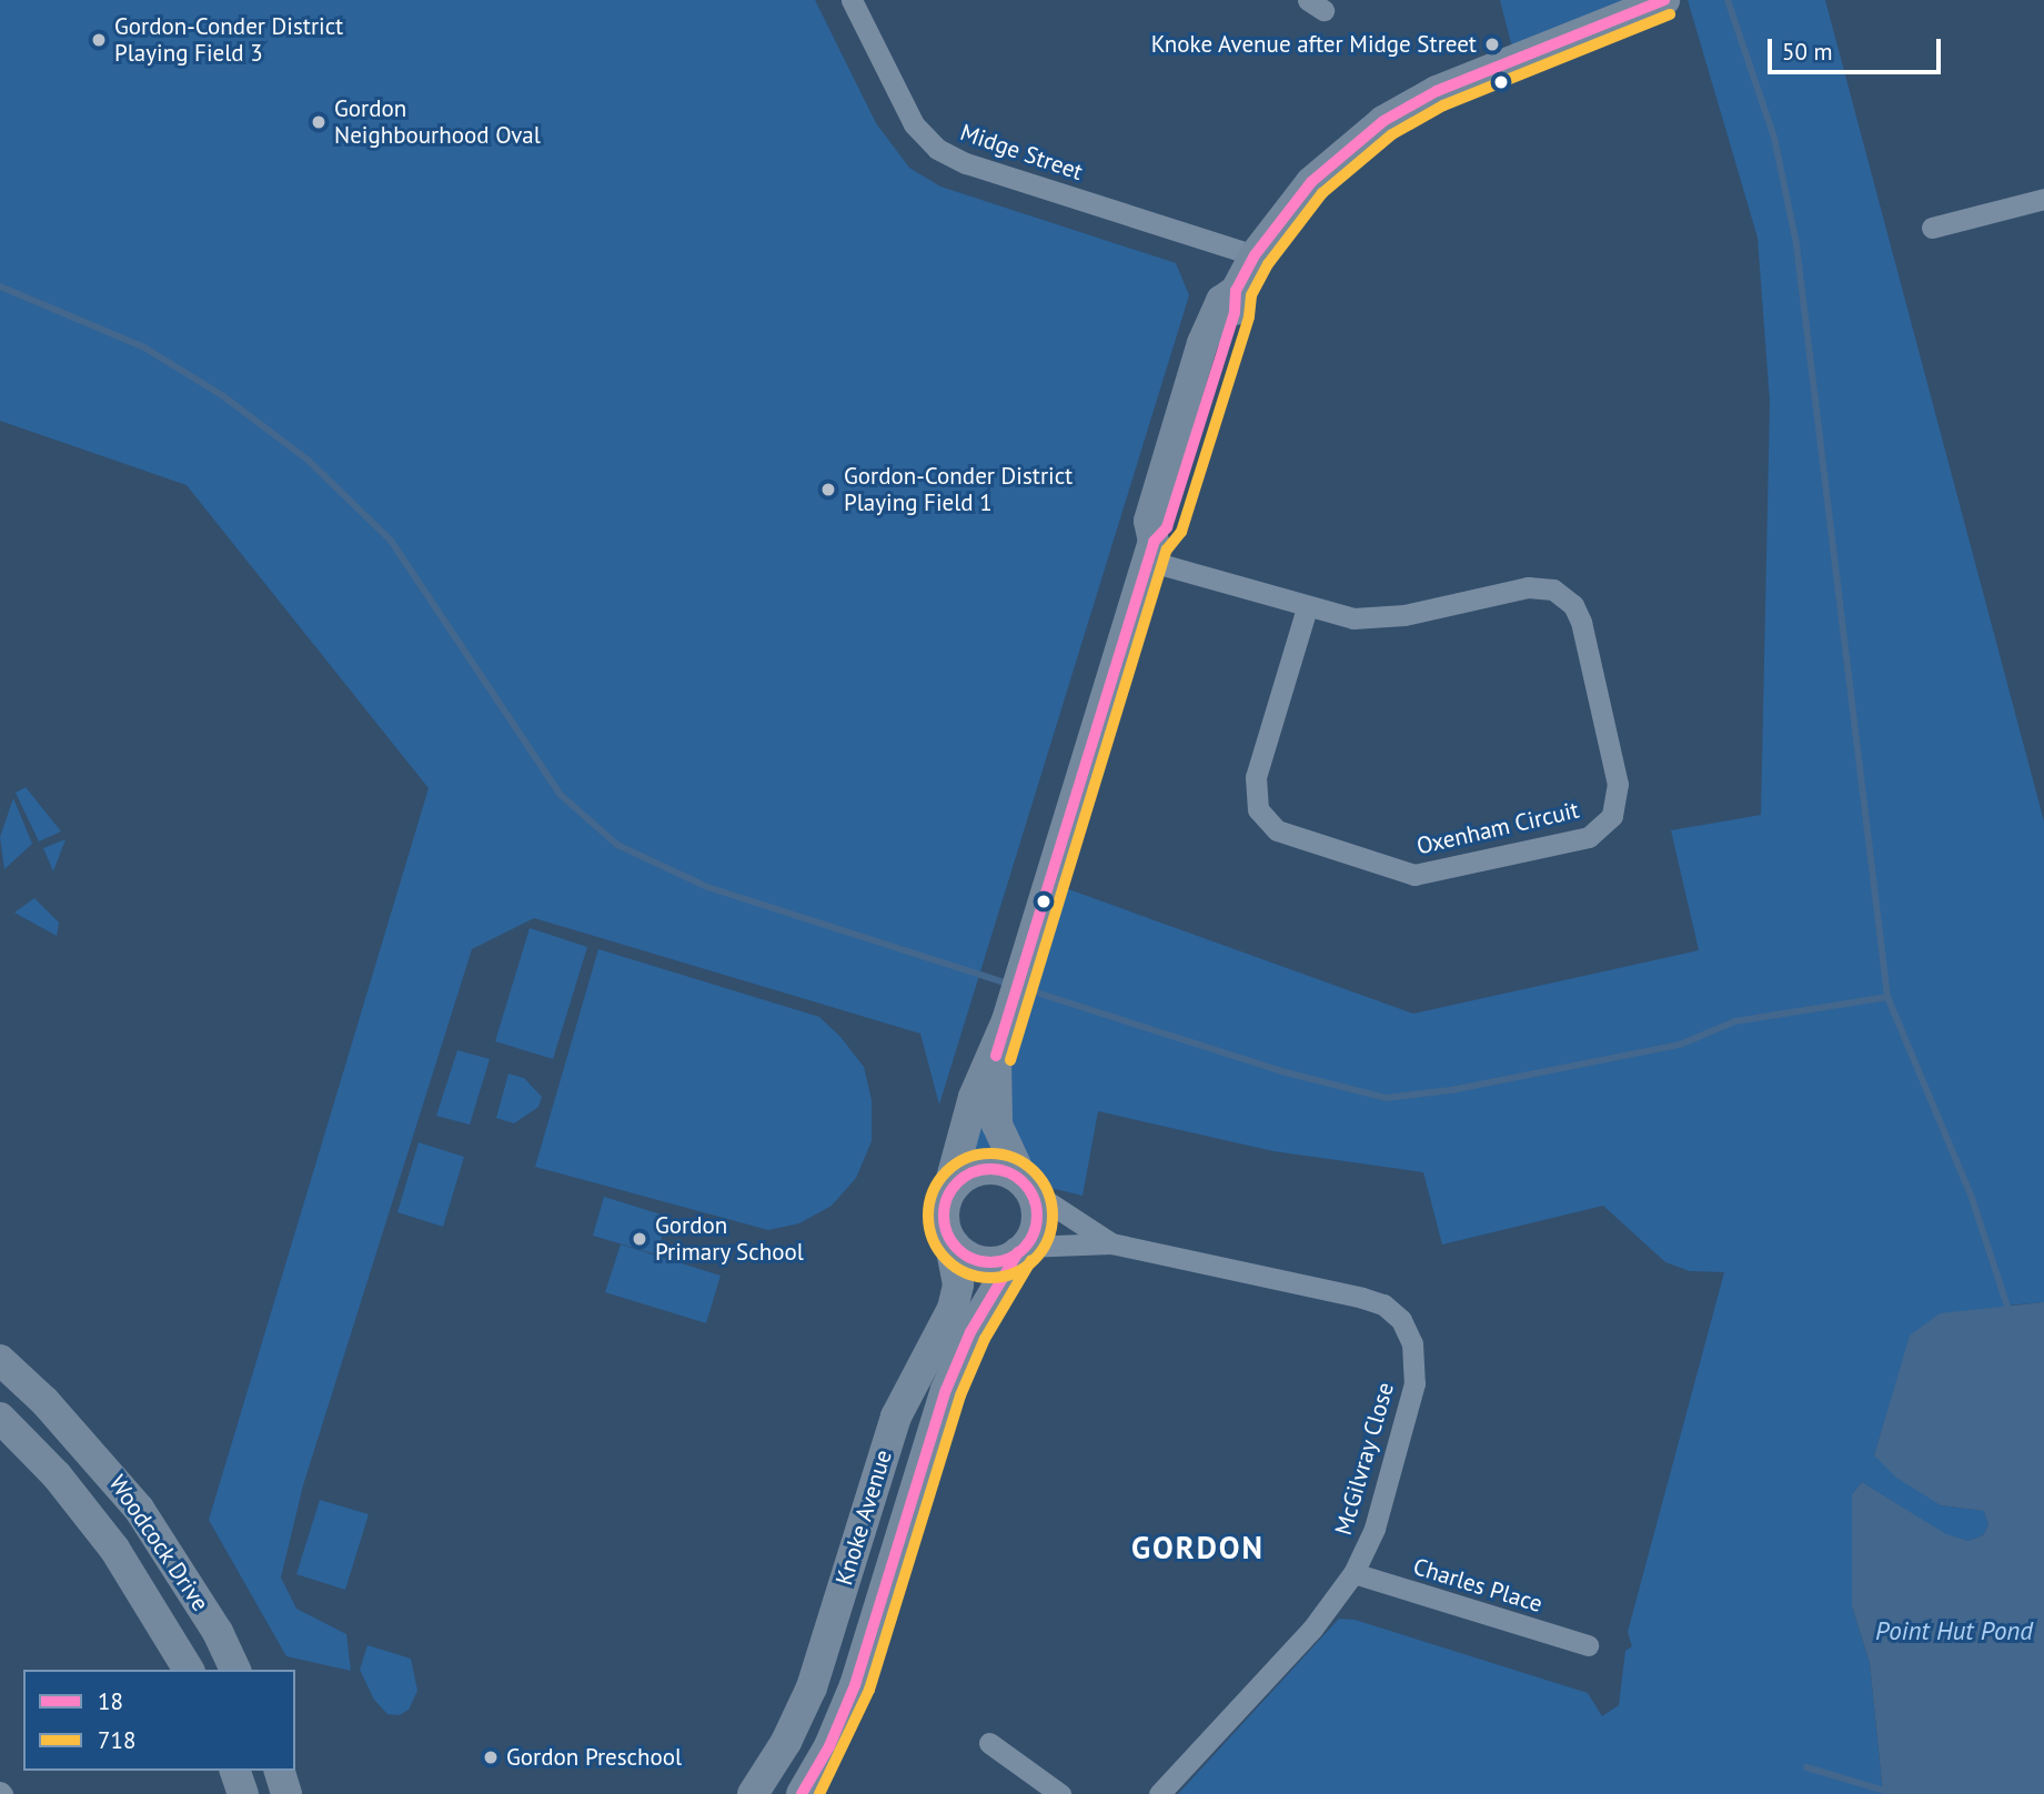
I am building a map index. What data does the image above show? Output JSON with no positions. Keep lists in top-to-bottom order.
{
  "streets": {
    "street": [
      "Midge Street",
      "Oxenham Circuit",
      "McGilvray Close",
      "Knoke Avenue",
      "Woodcock Drive",
      "Charles Place"
    ]
  },
  "crossings": [
    ["McGilvray Close", "Knoke Avenue"],
    ["McGilvray Close", "Charles Place"]
  ],
  "districts": ["GORDON"],
  "water": ["Point Hut Pond"],
  "places": [
    "Gordon-Conder District Playing Field 3",
    "Knoke Avenue after Midge Street",
    "Gordon Neighbourhood Oval",
    "Gordon-Conder District Playing Field 1",
    "Gordon Primary School",
    "Gordon Preschool"
  ],
  "lines": ["transit line 18", "transit line 718"],
  "legend": ["18", "718"],
  "scale_bar": "50 m"
}
